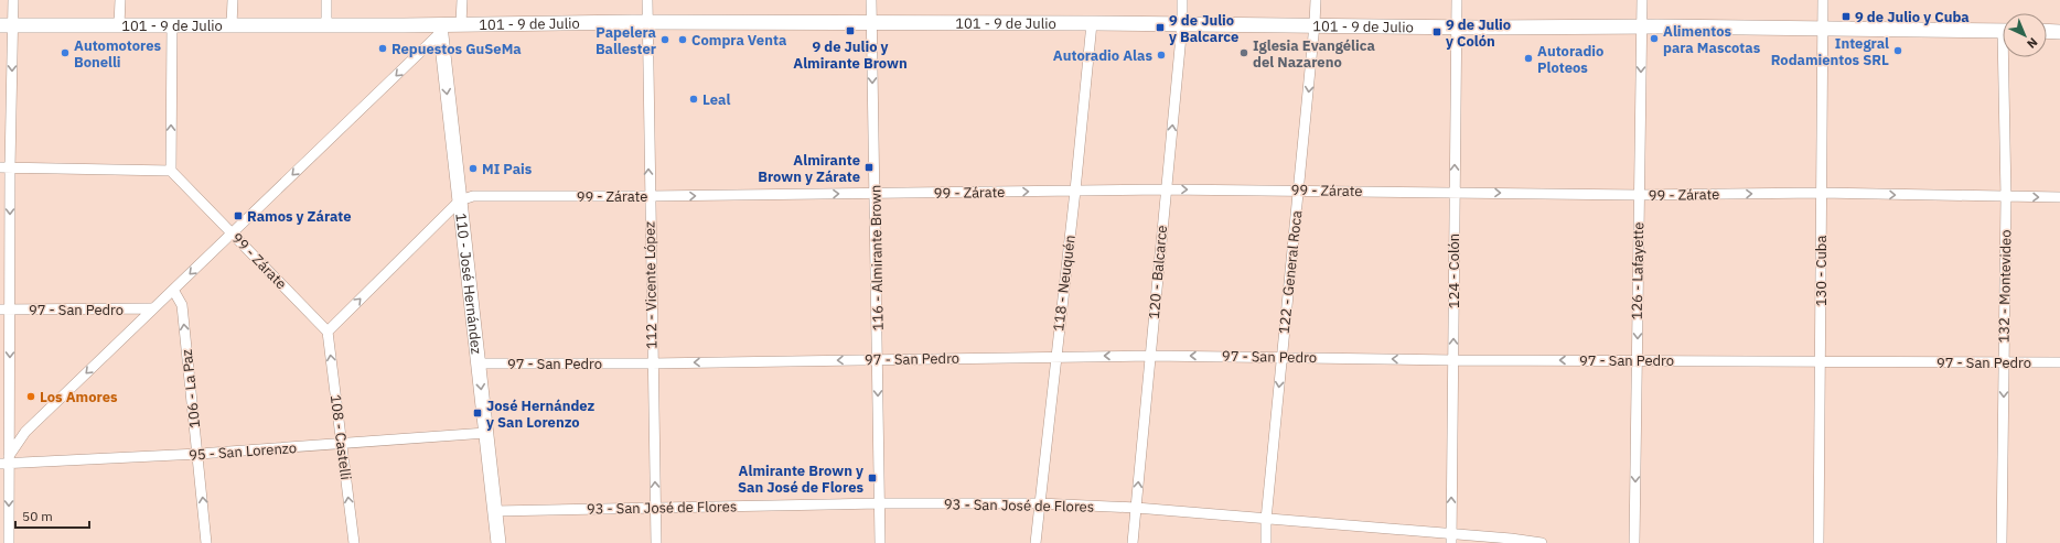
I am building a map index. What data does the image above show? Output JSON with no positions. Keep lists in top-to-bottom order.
{
  "streets": {
    "street": [
      "101 - 9 de Julio",
      "99 - Zárate",
      "116 - Almirante Brown",
      "124 - Colón",
      "126 - Lafayette",
      "130 - Cuba",
      "120 - Balcarce",
      "122 - General Roca",
      "118 - Neuquén",
      "110 - José Hernández",
      "112 - Vicente López",
      "132 - Montevideo",
      "97 - San Pedro",
      "106 - La Paz",
      "108 - Castelli",
      "95 - San Lorenzo",
      "93 - San José de Flores"
    ]
  },
  "crossings": [
    ["101 - 9 de Julio", "116 - Almirante Brown"],
    ["101 - 9 de Julio", "124 - Colón"],
    ["101 - 9 de Julio", "126 - Lafayette"],
    ["101 - 9 de Julio", "130 - Cuba"],
    ["101 - 9 de Julio", "120 - Balcarce"],
    ["101 - 9 de Julio", "122 - General Roca"],
    ["101 - 9 de Julio", "118 - Neuquén"],
    ["101 - 9 de Julio", "110 - José Hernández"],
    ["101 - 9 de Julio", "112 - Vicente López"],
    ["99 - Zárate", "116 - Almirante Brown"],
    ["99 - Zárate", "124 - Colón"],
    ["99 - Zárate", "126 - Lafayette"],
    ["99 - Zárate", "130 - Cuba"],
    ["99 - Zárate", "120 - Balcarce"],
    ["99 - Zárate", "122 - General Roca"],
    ["99 - Zárate", "118 - Neuquén"],
    ["99 - Zárate", "110 - José Hernández"],
    ["99 - Zárate", "112 - Vicente López"],
    ["99 - Zárate", "132 - Montevideo"],
    ["99 - Zárate", "108 - Castelli"],
    ["116 - Almirante Brown", "97 - San Pedro"],
    ["116 - Almirante Brown", "93 - San José de Flores"],
    ["124 - Colón", "97 - San Pedro"],
    ["124 - Colón", "93 - San José de Flores"],
    ["126 - Lafayette", "97 - San Pedro"],
    ["130 - Cuba", "97 - San Pedro"],
    ["120 - Balcarce", "97 - San Pedro"],
    ["120 - Balcarce", "93 - San José de Flores"],
    ["122 - General Roca", "97 - San Pedro"],
    ["122 - General Roca", "93 - San José de Flores"],
    ["118 - Neuquén", "97 - San Pedro"],
    ["118 - Neuquén", "93 - San José de Flores"],
    ["110 - José Hernández", "97 - San Pedro"],
    ["110 - José Hernández", "95 - San Lorenzo"],
    ["110 - José Hernández", "93 - San José de Flores"],
    ["112 - Vicente López", "97 - San Pedro"],
    ["112 - Vicente López", "93 - San José de Flores"],
    ["132 - Montevideo", "97 - San Pedro"],
    ["106 - La Paz", "95 - San Lorenzo"],
    ["108 - Castelli", "95 - San Lorenzo"]
  ],
  "one_way": [
    "99 - Zárate",
    "116 - Almirante Brown",
    "124 - Colón",
    "126 - Lafayette",
    "120 - Balcarce",
    "122 - General Roca",
    "110 - José Hernández",
    "112 - Vicente López",
    "132 - Montevideo",
    "97 - San Pedro",
    "106 - La Paz",
    "108 - Castelli"
  ],
  "places": {
    "transit": [
      "9 de Julio y Cuba",
      "9 de Julio y Balcarce",
      "9 de Julio y Almirante Brown",
      "9 de Julio y Colón",
      "Almirante Brown y Zárate",
      "Ramos y Zárate",
      "José Hernández y San Lorenzo",
      "Almirante Brown y San José de Flores"
    ],
    "other": [
      "Alimentos para Mascotas",
      "Papelera Ballester",
      "Compra Venta",
      "Repuestos GuSeMa",
      "Integral Rodamientos SRL",
      "Automotores Bonelli",
      "Iglesia Evangélica del Nazareno",
      "Autoradio Alas",
      "Autoradio Ploteos",
      "Leal",
      "MI Pais",
      "Los Amores"
    ]
  },
  "scale_bar": "50 m",
  "north": "bottom right"
}
